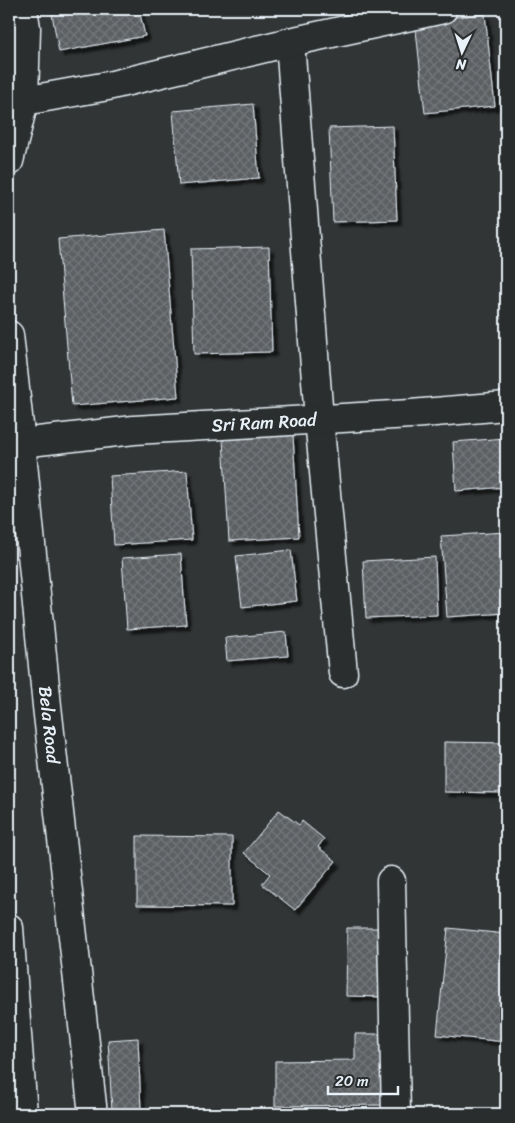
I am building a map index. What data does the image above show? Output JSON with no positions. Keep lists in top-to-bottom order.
{
  "streets": {
    "main road": ["Sri Ram Road", "Bela Road"]
  },
  "crossings": [
    ["Sri Ram Road", "Bela Road"]
  ],
  "scale_bar": "20 m",
  "north": "bottom"
}
